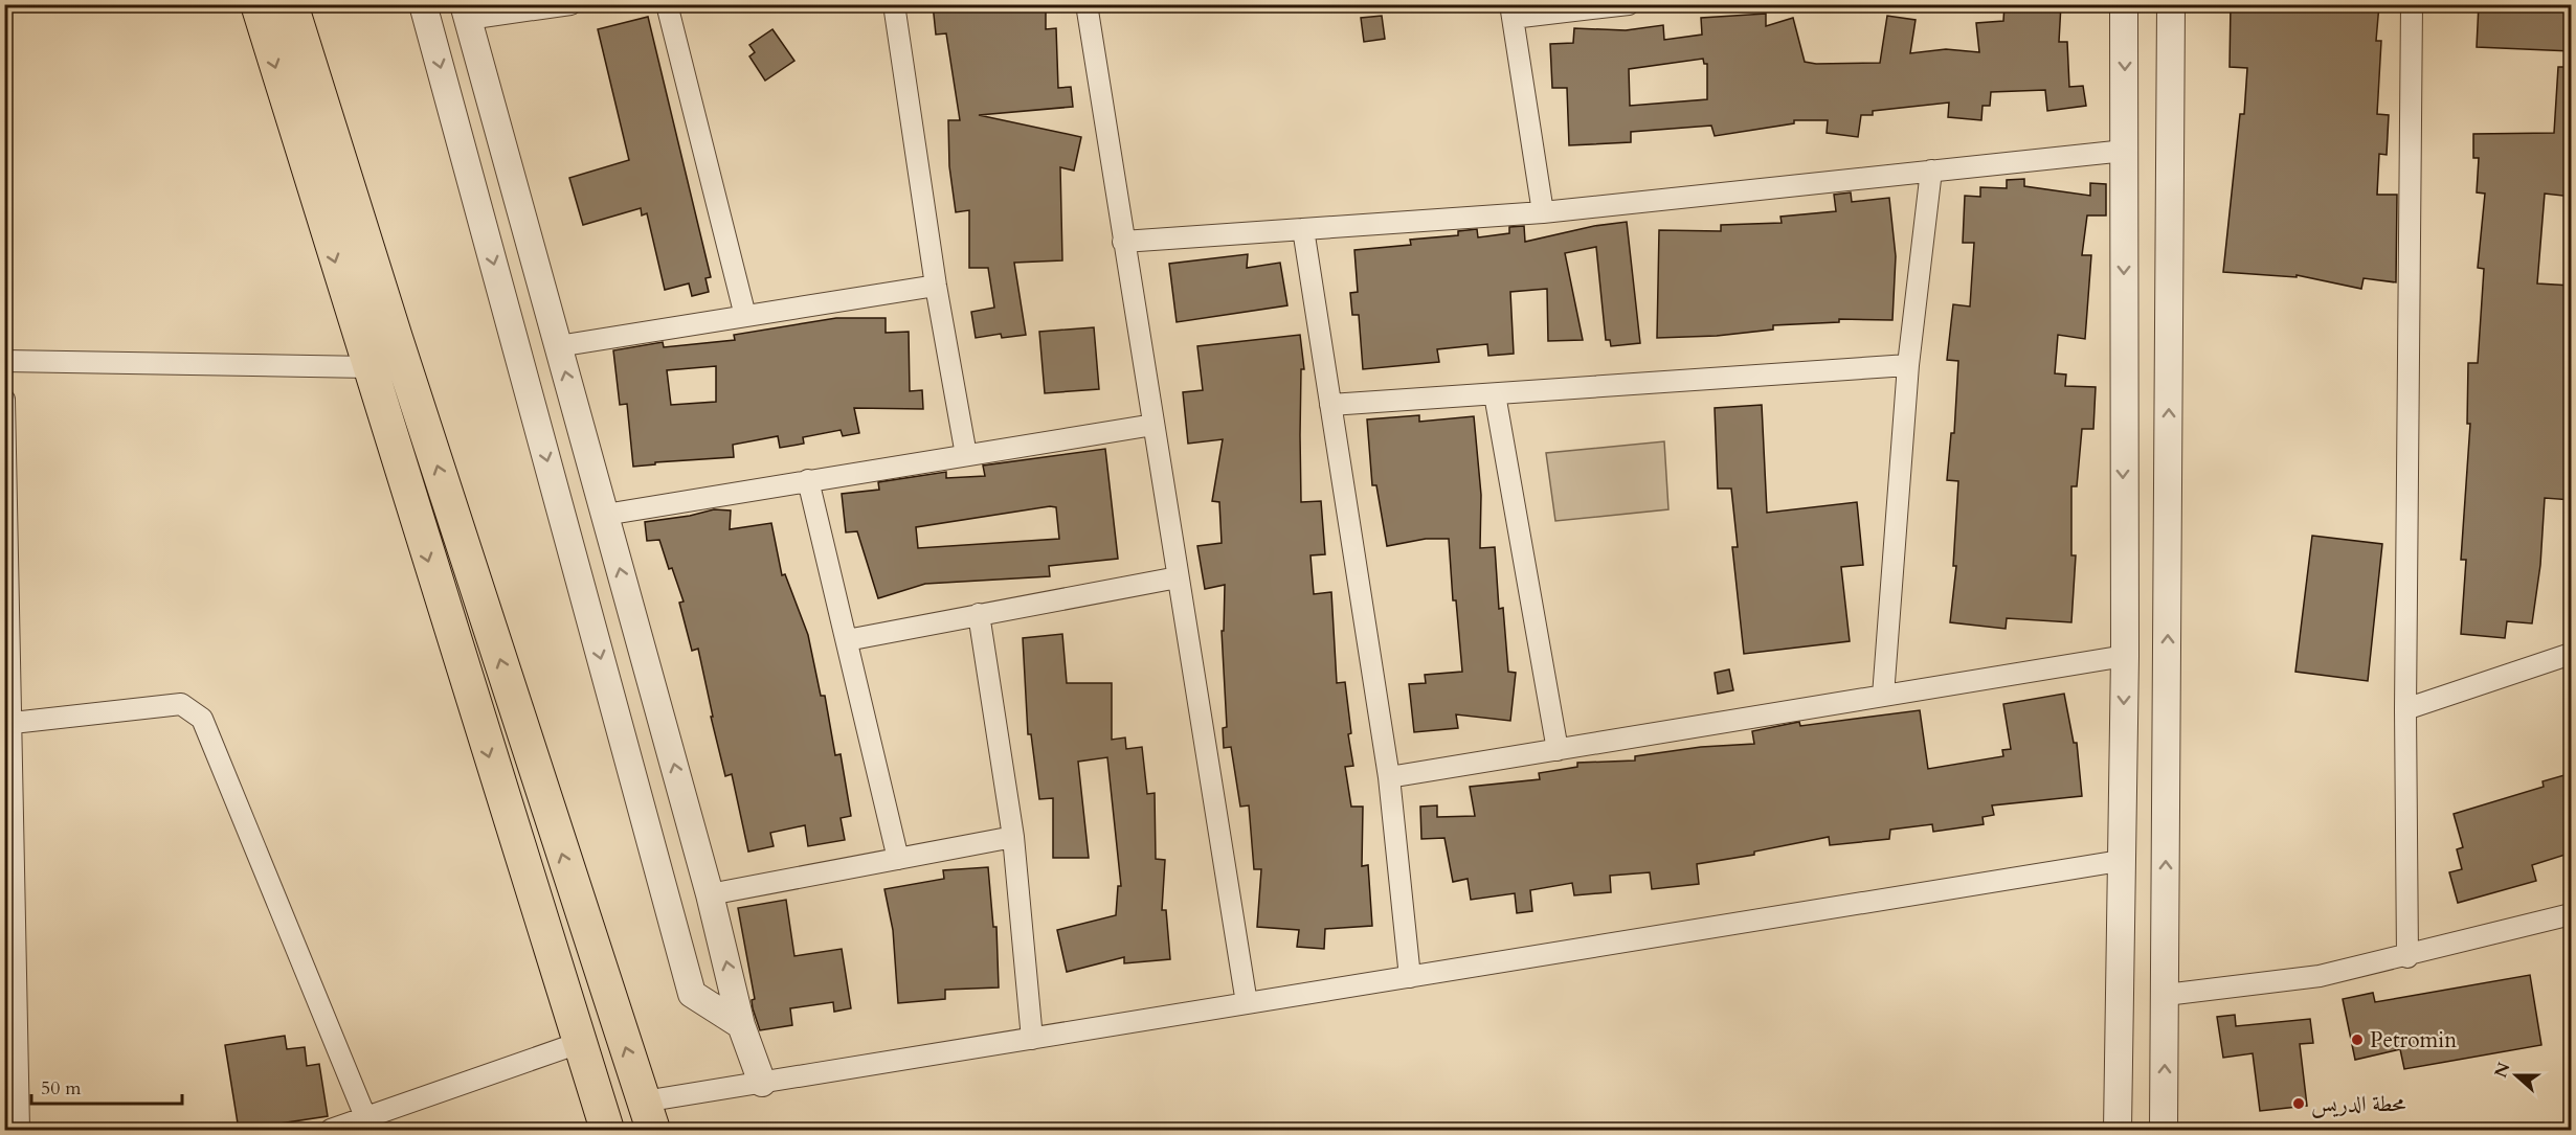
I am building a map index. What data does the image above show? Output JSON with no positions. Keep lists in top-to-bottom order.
{
  "places": ["Petromin", "محطة الدريس"],
  "scale_bar": "50 m",
  "north": "left"
}
